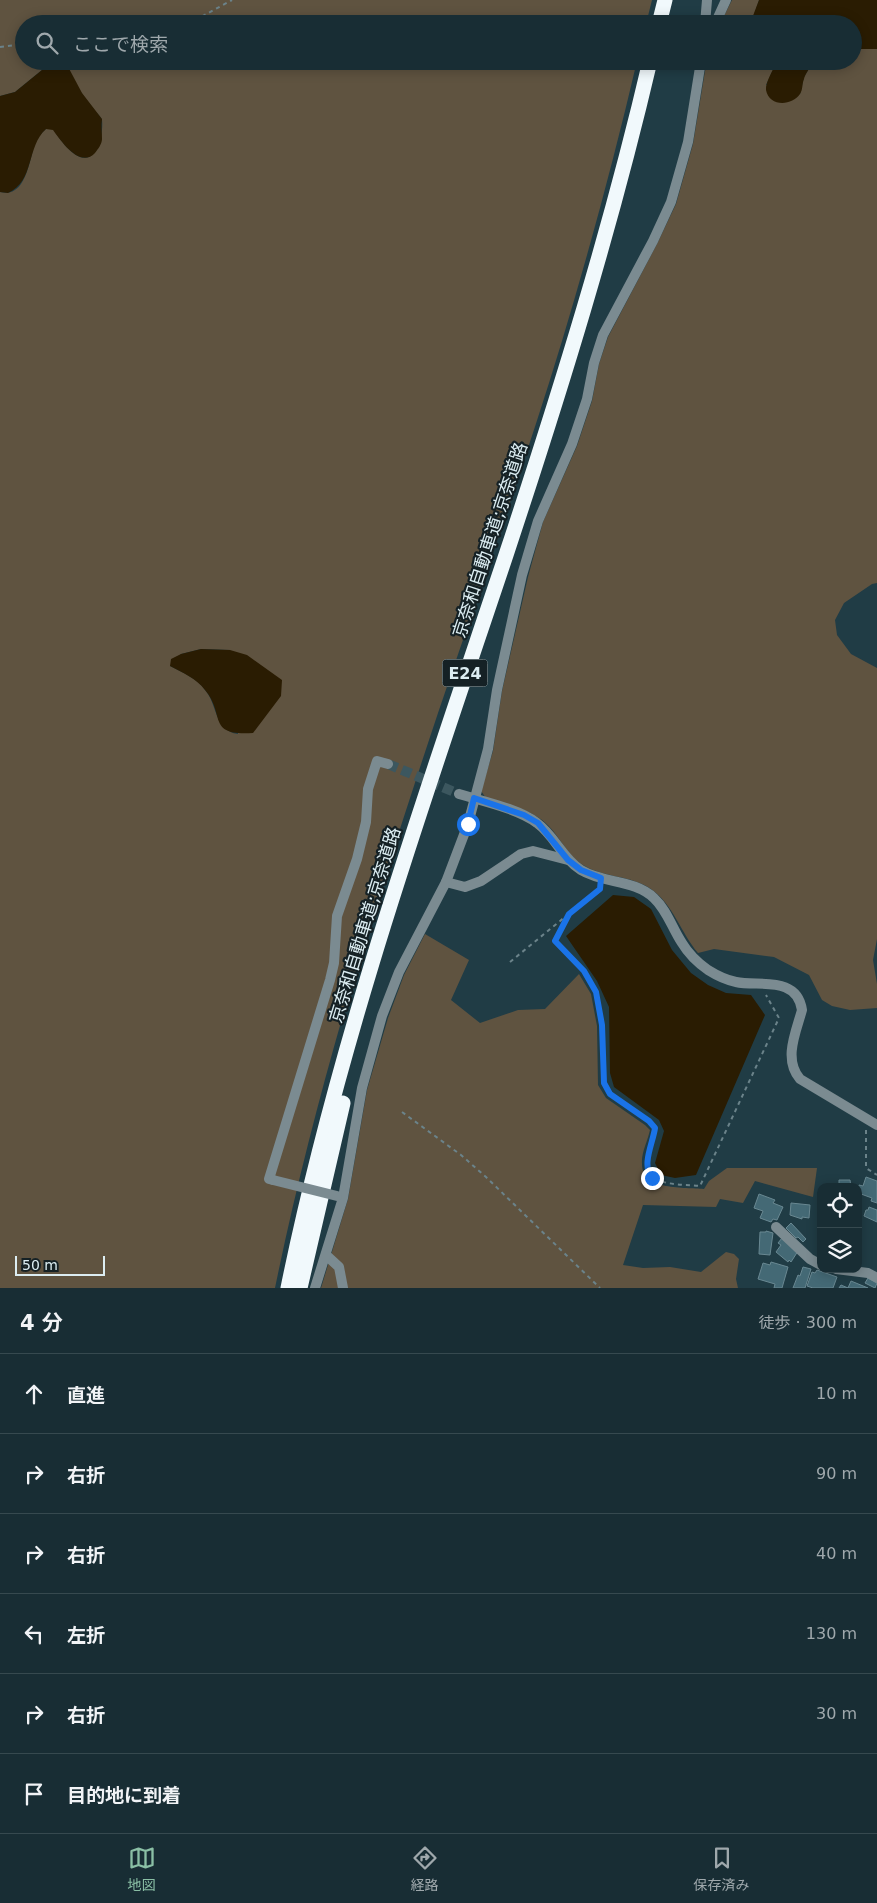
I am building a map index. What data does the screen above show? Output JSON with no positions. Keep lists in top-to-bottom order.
{
  "streets": {
    "highway": ["京奈和自動車道;京奈道路", "E24"]
  },
  "scale_bar": "50 m",
  "page": {
    "search": "ここで検索",
    "scale": "50 m",
    "heading": ["4 分", "徒歩 · 300 m"],
    "list": [
      ["直進", "10 m"],
      ["右折", "90 m"],
      ["右折", "40 m"],
      ["左折", "130 m"],
      ["右折", "30 m"],
      "目的地に到着"
    ],
    "nav": ["地図", "経路", "保存済み"]
  }
}
